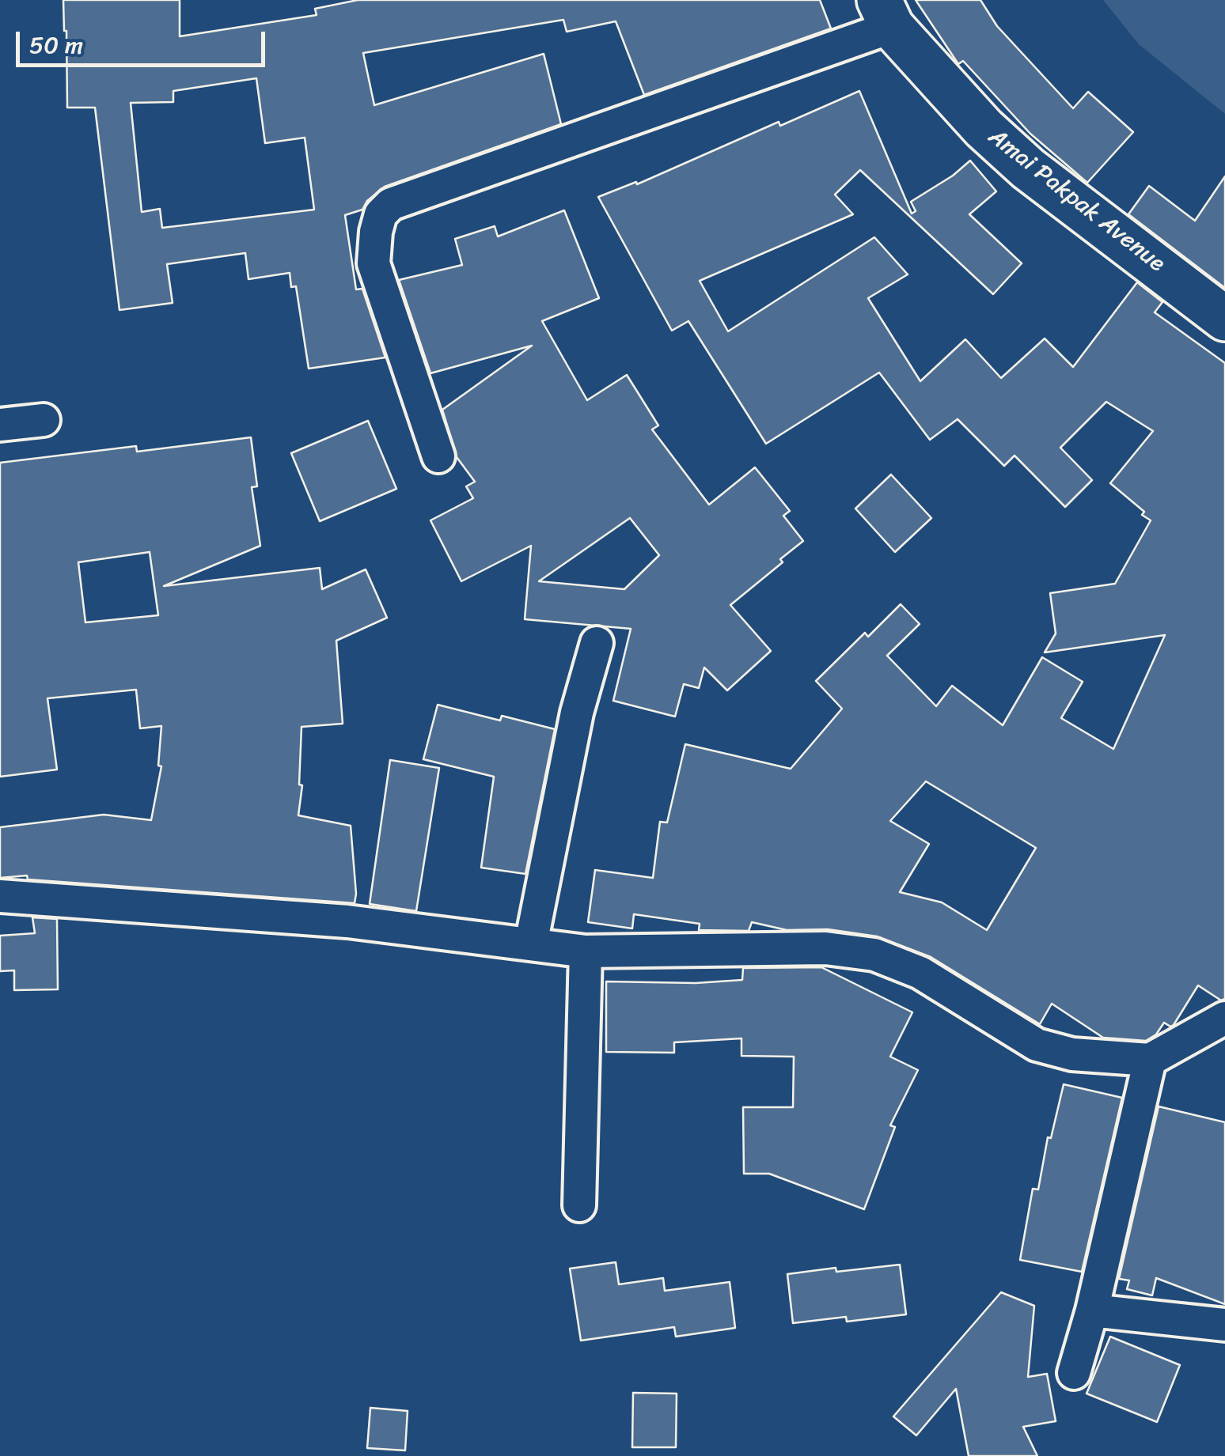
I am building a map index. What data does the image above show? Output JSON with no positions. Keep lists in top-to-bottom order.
{
  "streets": {
    "highway": ["Amai Pakpak Avenue"]
  },
  "scale_bar": "50 m"
}
